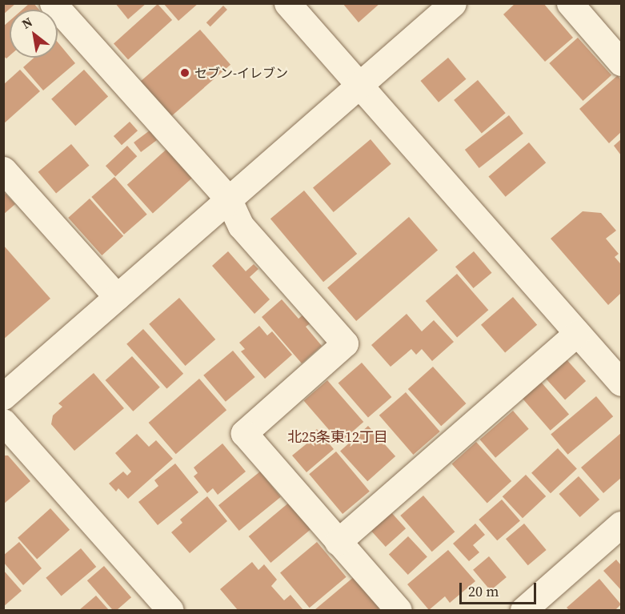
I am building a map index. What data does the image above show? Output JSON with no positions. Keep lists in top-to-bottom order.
{
  "districts": ["北25条東12丁目"],
  "places": ["セブン-イレブン"],
  "scale_bar": "20 m",
  "north": "top left"
}
